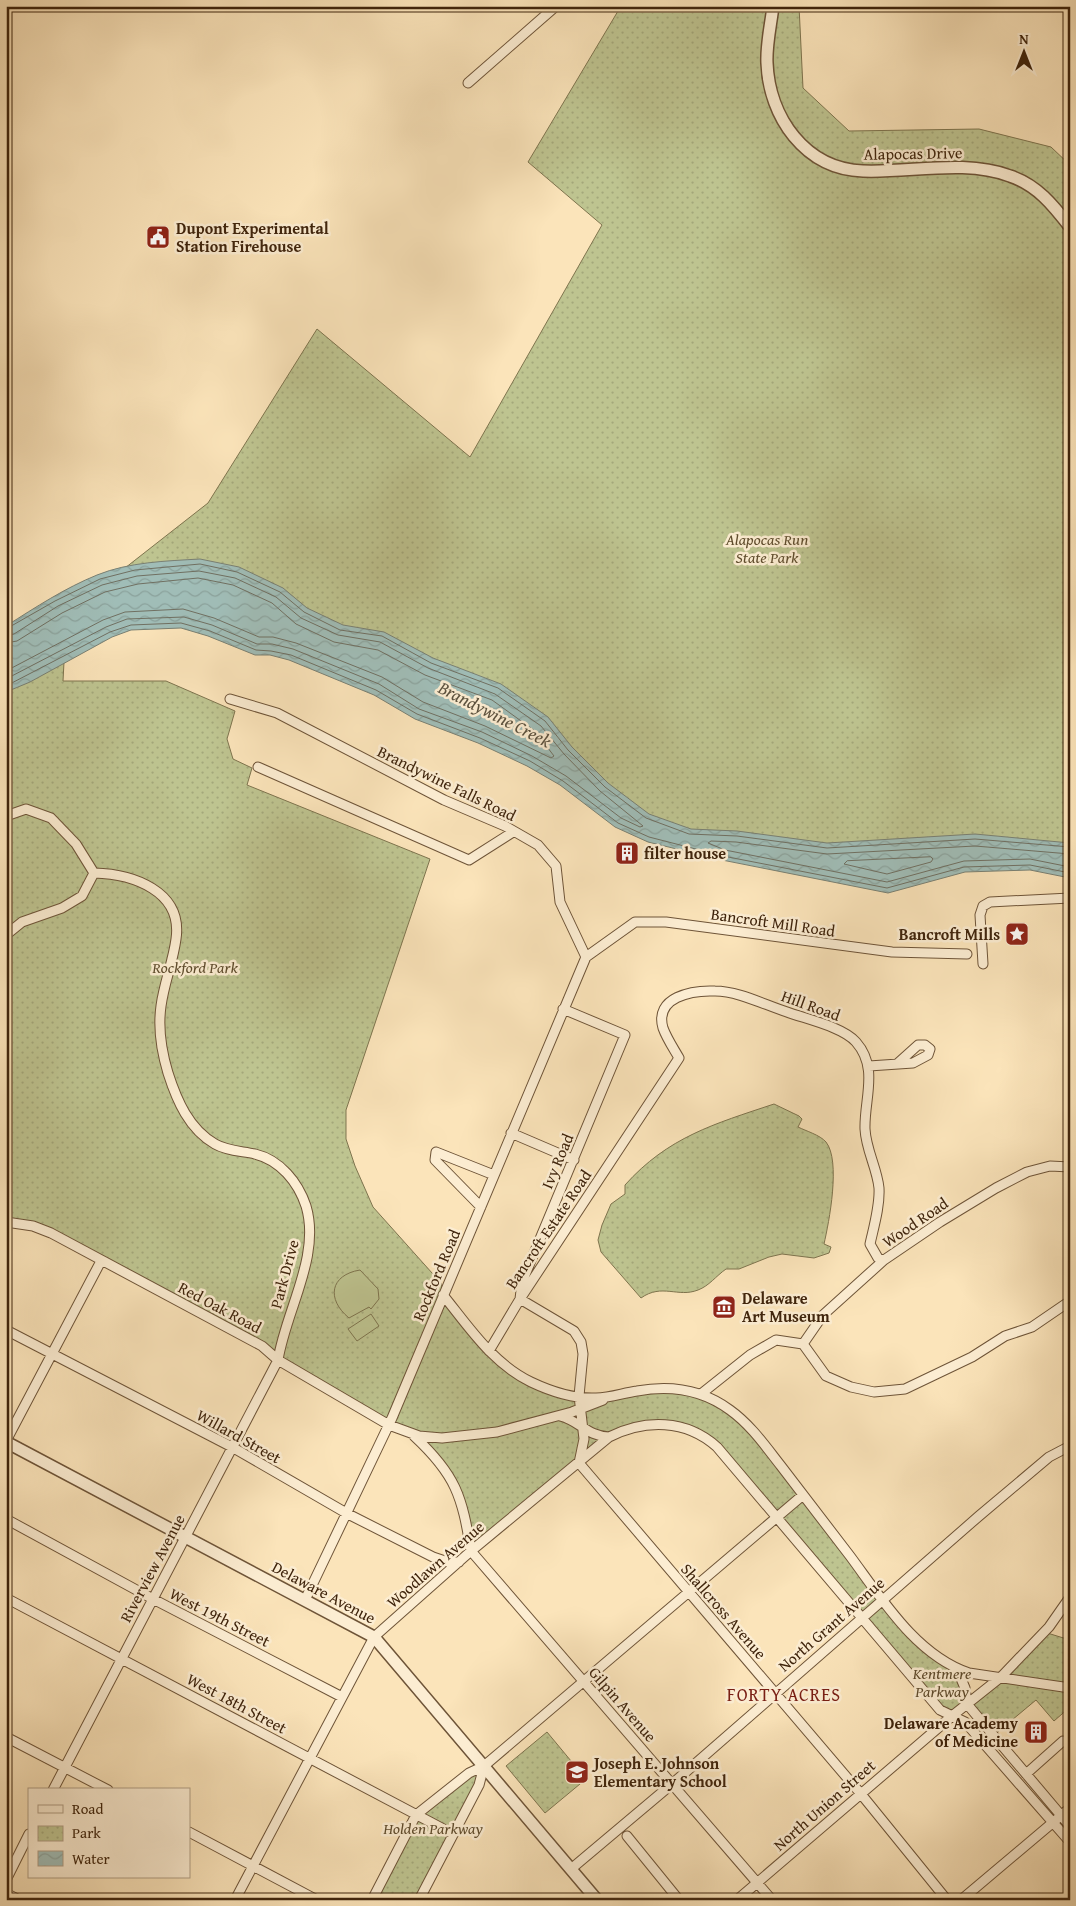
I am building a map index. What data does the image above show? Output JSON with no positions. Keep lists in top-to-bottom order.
{
  "streets": {
    "street": [
      "Alapocas Drive",
      "Brandywine Falls Road",
      "Bancroft Mill Road",
      "Hill Road",
      "Ivy Road",
      "Wood Road",
      "Bancroft Estate Road",
      "Park Drive",
      "Rockford Road",
      "Red Oak Road",
      "Willard Street",
      "Woodlawn Avenue",
      "Riverview Avenue",
      "Delaware Avenue",
      "Shallcross Avenue",
      "West 19th Street",
      "North Grant Avenue",
      "West 18th Street",
      "Gilpin Avenue",
      "North Union Street"
    ]
  },
  "crossings": [
    ["Brandywine Falls Road", "Bancroft Mill Road"],
    ["Brandywine Falls Road", "Rockford Road"],
    ["Bancroft Mill Road", "Rockford Road"],
    ["Hill Road", "Wood Road"],
    ["Hill Road", "Bancroft Estate Road"],
    ["Ivy Road", "Bancroft Estate Road"],
    ["Ivy Road", "Rockford Road"],
    ["Park Drive", "Red Oak Road"],
    ["Park Drive", "Riverview Avenue"],
    ["Rockford Road", "Red Oak Road"],
    ["Rockford Road", "Willard Street"],
    ["Rockford Road", "Delaware Avenue"],
    ["Red Oak Road", "Woodlawn Avenue"],
    ["Red Oak Road", "Riverview Avenue"],
    ["Red Oak Road", "Gilpin Avenue"],
    ["Willard Street", "Woodlawn Avenue"],
    ["Willard Street", "Riverview Avenue"],
    ["Woodlawn Avenue", "Delaware Avenue"],
    ["Woodlawn Avenue", "Shallcross Avenue"],
    ["Woodlawn Avenue", "West 19th Street"],
    ["Woodlawn Avenue", "West 18th Street"],
    ["Woodlawn Avenue", "Gilpin Avenue"],
    ["Riverview Avenue", "Delaware Avenue"],
    ["Riverview Avenue", "West 19th Street"],
    ["Riverview Avenue", "West 18th Street"],
    ["Delaware Avenue", "North Grant Avenue"],
    ["Shallcross Avenue", "North Grant Avenue"],
    ["Shallcross Avenue", "North Union Street"],
    ["North Grant Avenue", "Gilpin Avenue"],
    ["Gilpin Avenue", "North Union Street"]
  ],
  "districts": ["FORTY ACRES"],
  "water": ["Brandywine Creek"],
  "parks": [
    "Alapocas Run State Park",
    "Rockford Park",
    "Kentmere Parkway",
    "Holden Parkway"
  ],
  "places": {
    "public building": ["Dupont Experimental Station Firehouse"],
    "building": ["filter house", "Delaware Academy of Medicine"],
    "place": ["Bancroft Mills"],
    "museum": ["Delaware Art Museum"],
    "school or university": ["Joseph E. Johnson Elementary School"]
  },
  "legend": ["Road", "Park", "Water"],
  "north": "top"
}
